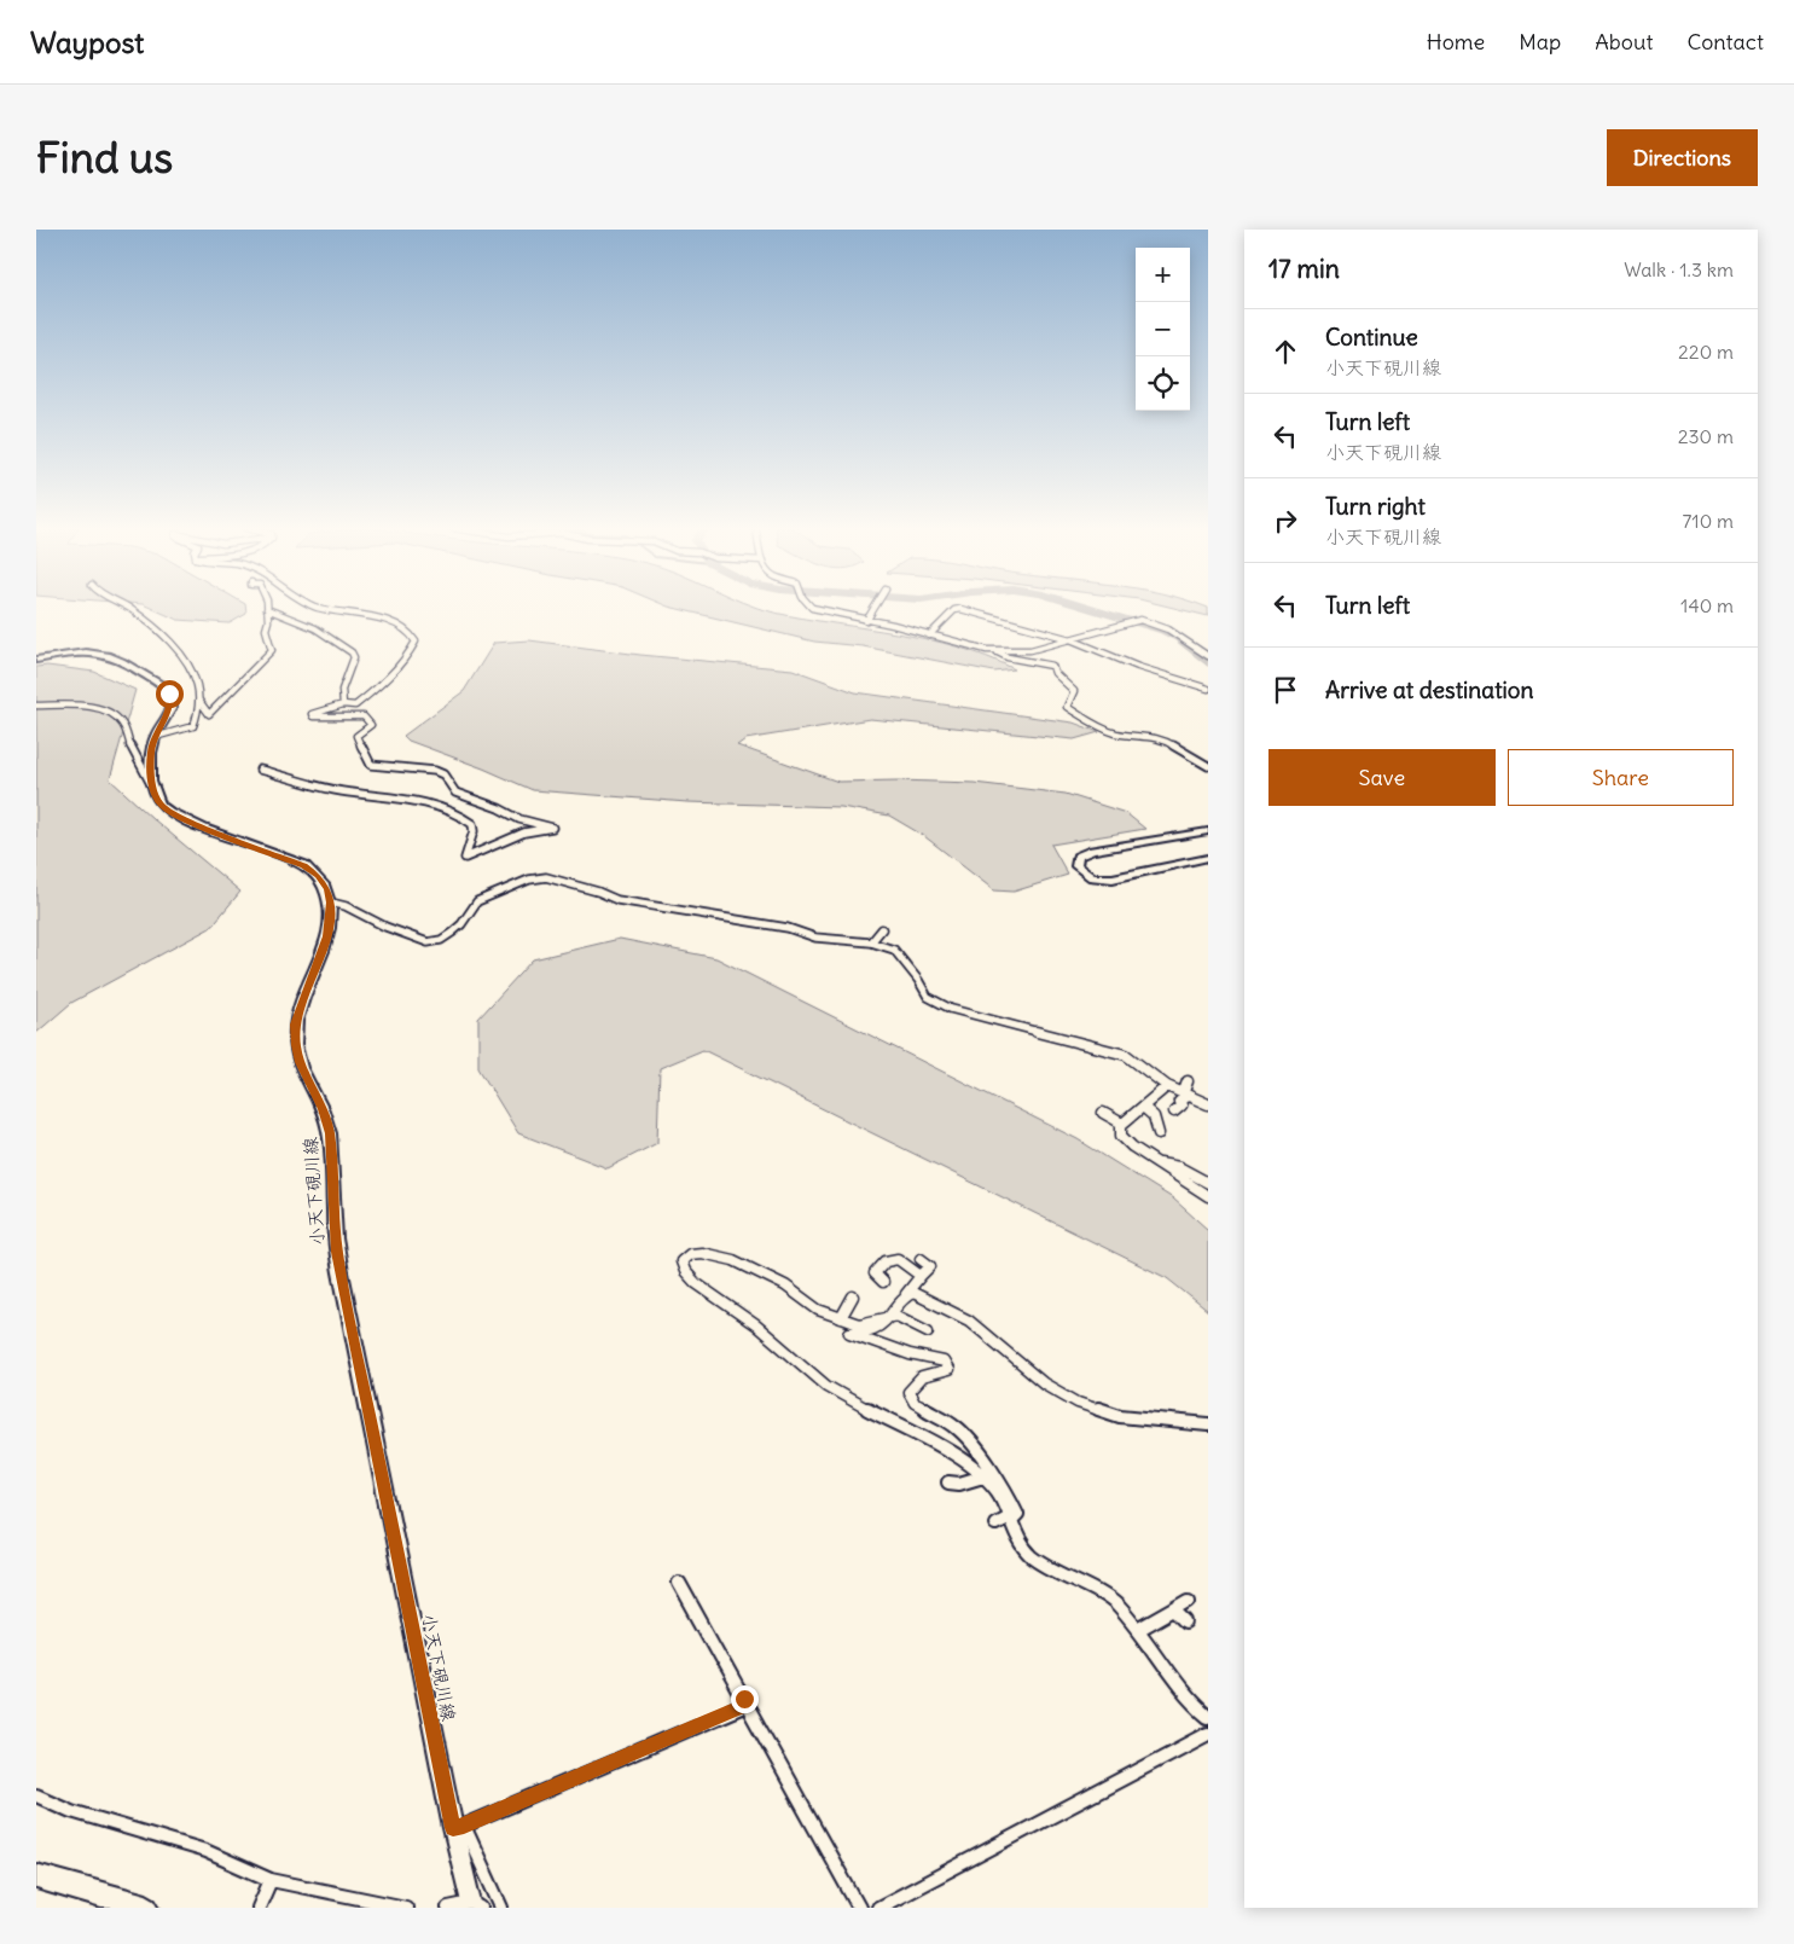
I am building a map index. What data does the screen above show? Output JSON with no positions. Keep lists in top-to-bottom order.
{
  "streets": {
    "main road": ["小天下硯川線"]
  },
  "page": {
    "header": "Waypost",
    "nav": [
      "Home",
      "Map",
      "About",
      "Contact"
    ],
    "buttons": [
      "Directions",
      ["Save", "Share"]
    ],
    "title": "Find us",
    "heading": ["17 min", "Walk · 1.3 km"],
    "map_buttons": ["+", "−"],
    "list": [
      ["Continue", "小天下硯川線", "220 m"],
      ["Turn left", "小天下硯川線", "230 m"],
      ["Turn right", "小天下硯川線", "710 m"],
      ["Turn left", "140 m"],
      "Arrive at destination"
    ]
  }
}
